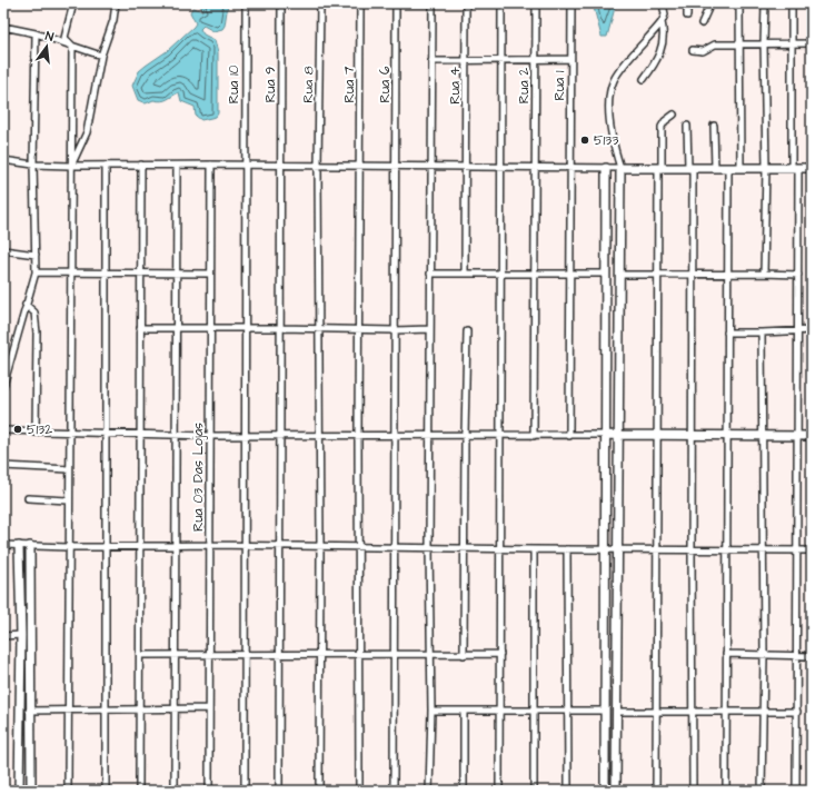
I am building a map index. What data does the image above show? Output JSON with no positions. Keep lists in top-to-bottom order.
{
  "streets": {
    "street": [
      "Rua 10",
      "Rua 9",
      "Rua 8",
      "Rua 7",
      "Rua 6",
      "Rua 4",
      "Rua 2",
      "Rua 1",
      "Rua 03 Das Lojas"
    ]
  },
  "places": ["5133", "5132"],
  "north": "top"
}
